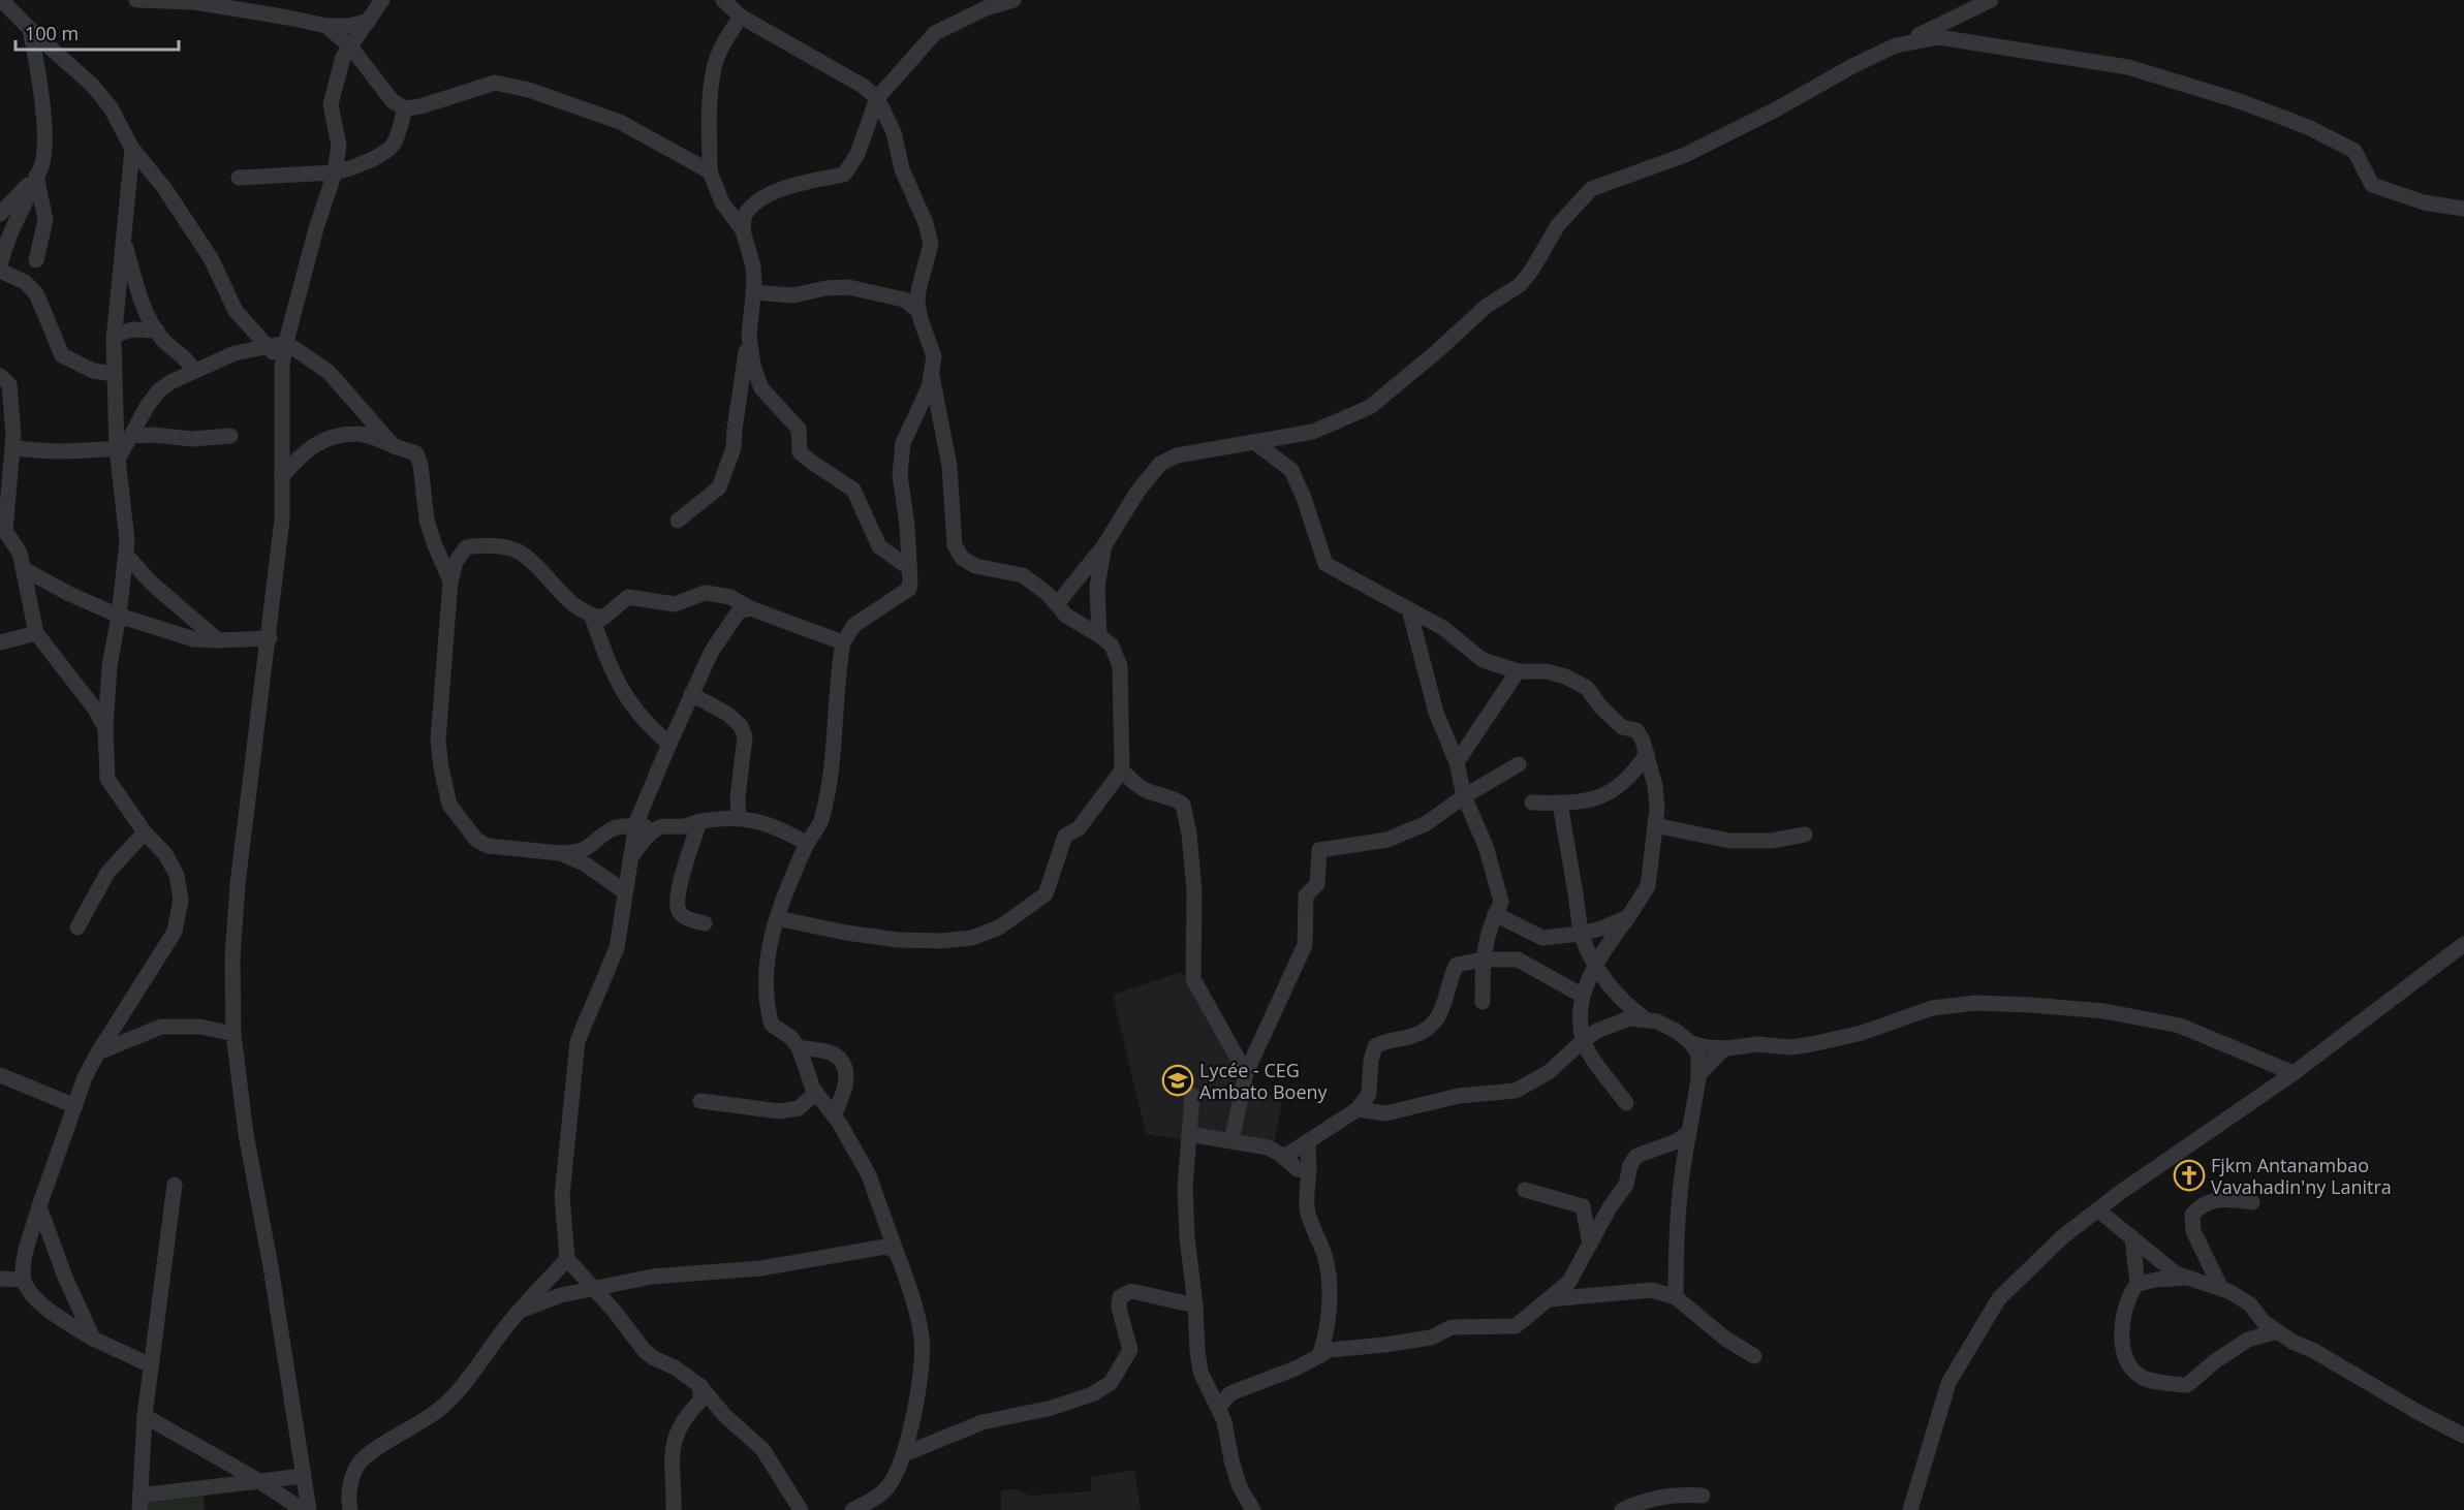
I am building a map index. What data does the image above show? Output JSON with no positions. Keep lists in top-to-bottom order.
{
  "places": {
    "school or university": ["Lycée - CEG Ambato Boeny"],
    "church": ["Fjkm Antanambao Vavahadin'ny Lanitra"]
  },
  "scale_bar": "100 m"
}
